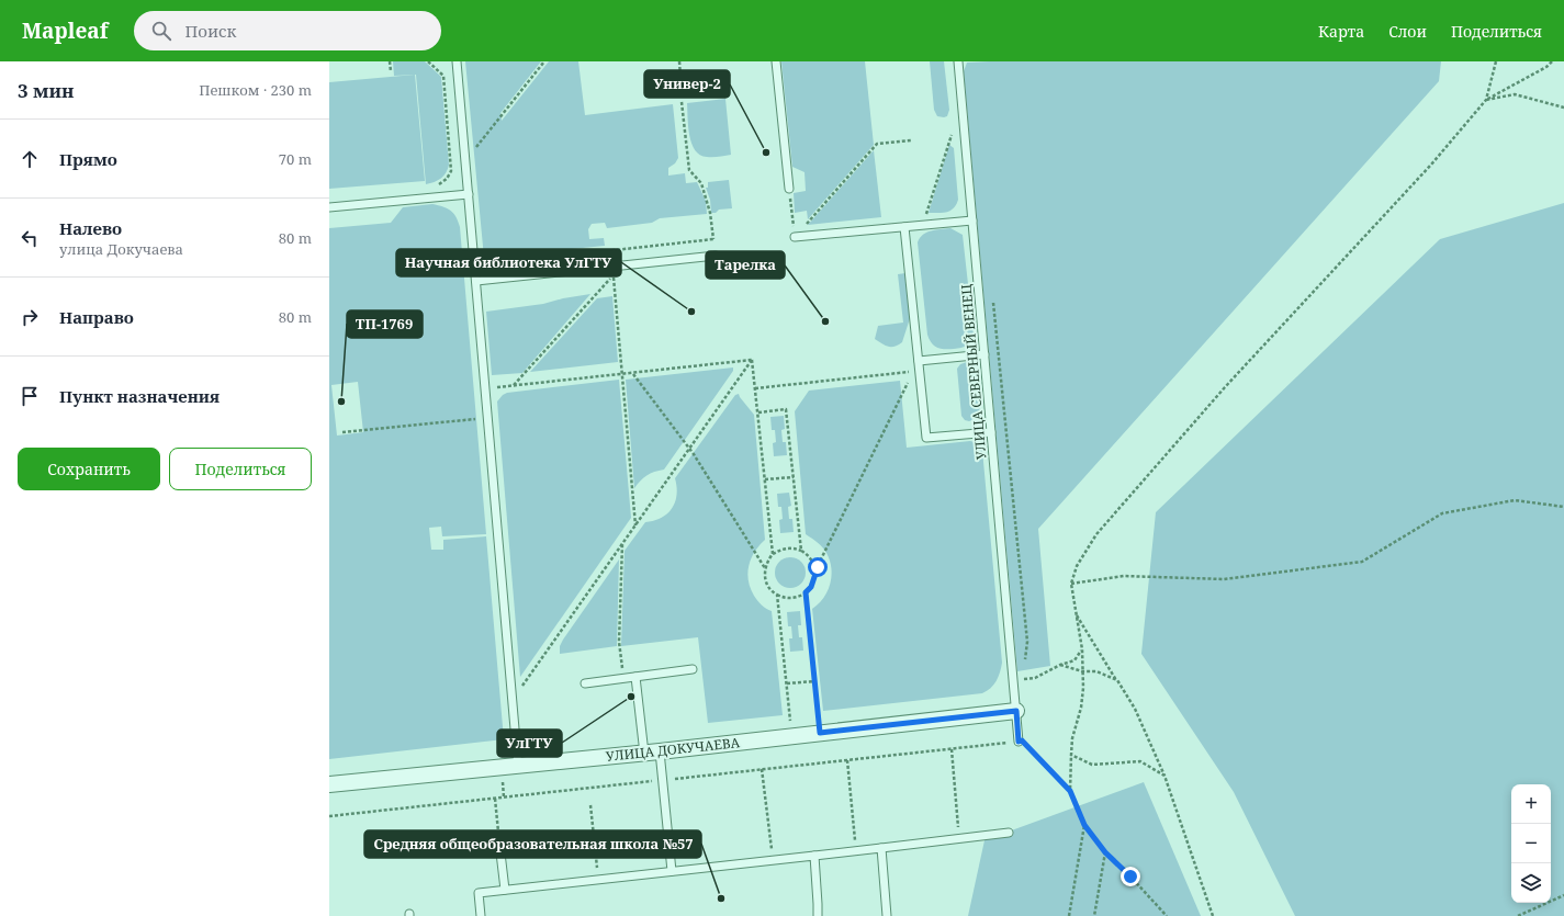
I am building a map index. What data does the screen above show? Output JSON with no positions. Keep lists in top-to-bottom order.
{
  "streets": {
    "street": ["УЛИЦА ДОКУЧАЕВА"],
    "lane": ["УЛИЦА СЕВЕРНЫЙ ВЕНЕЦ"]
  },
  "crossings": [
    ["УЛИЦА СЕВЕРНЫЙ ВЕНЕЦ", "УЛИЦА ДОКУЧАЕВА"]
  ],
  "places": [
    "Универ-2",
    "Научная библиотека УлГТУ",
    "Тарелка",
    "ТП-1769",
    "УлГТУ",
    "Средняя общеобразовательная школа №57"
  ],
  "page": {
    "header": "Mapleaf",
    "search": "Поиск",
    "nav": ["Карта", "Слои", "Поделиться"],
    "heading": ["3 мин", "Пешком · 230 m"],
    "list": [
      ["Прямо", "70 m"],
      ["Налево", "улица Докучаева", "80 m"],
      ["Направо", "80 m"],
      "Пункт назначения"
    ],
    "buttons": ["Сохранить", "Поделиться"],
    "map_buttons": ["+", "−"]
  }
}
